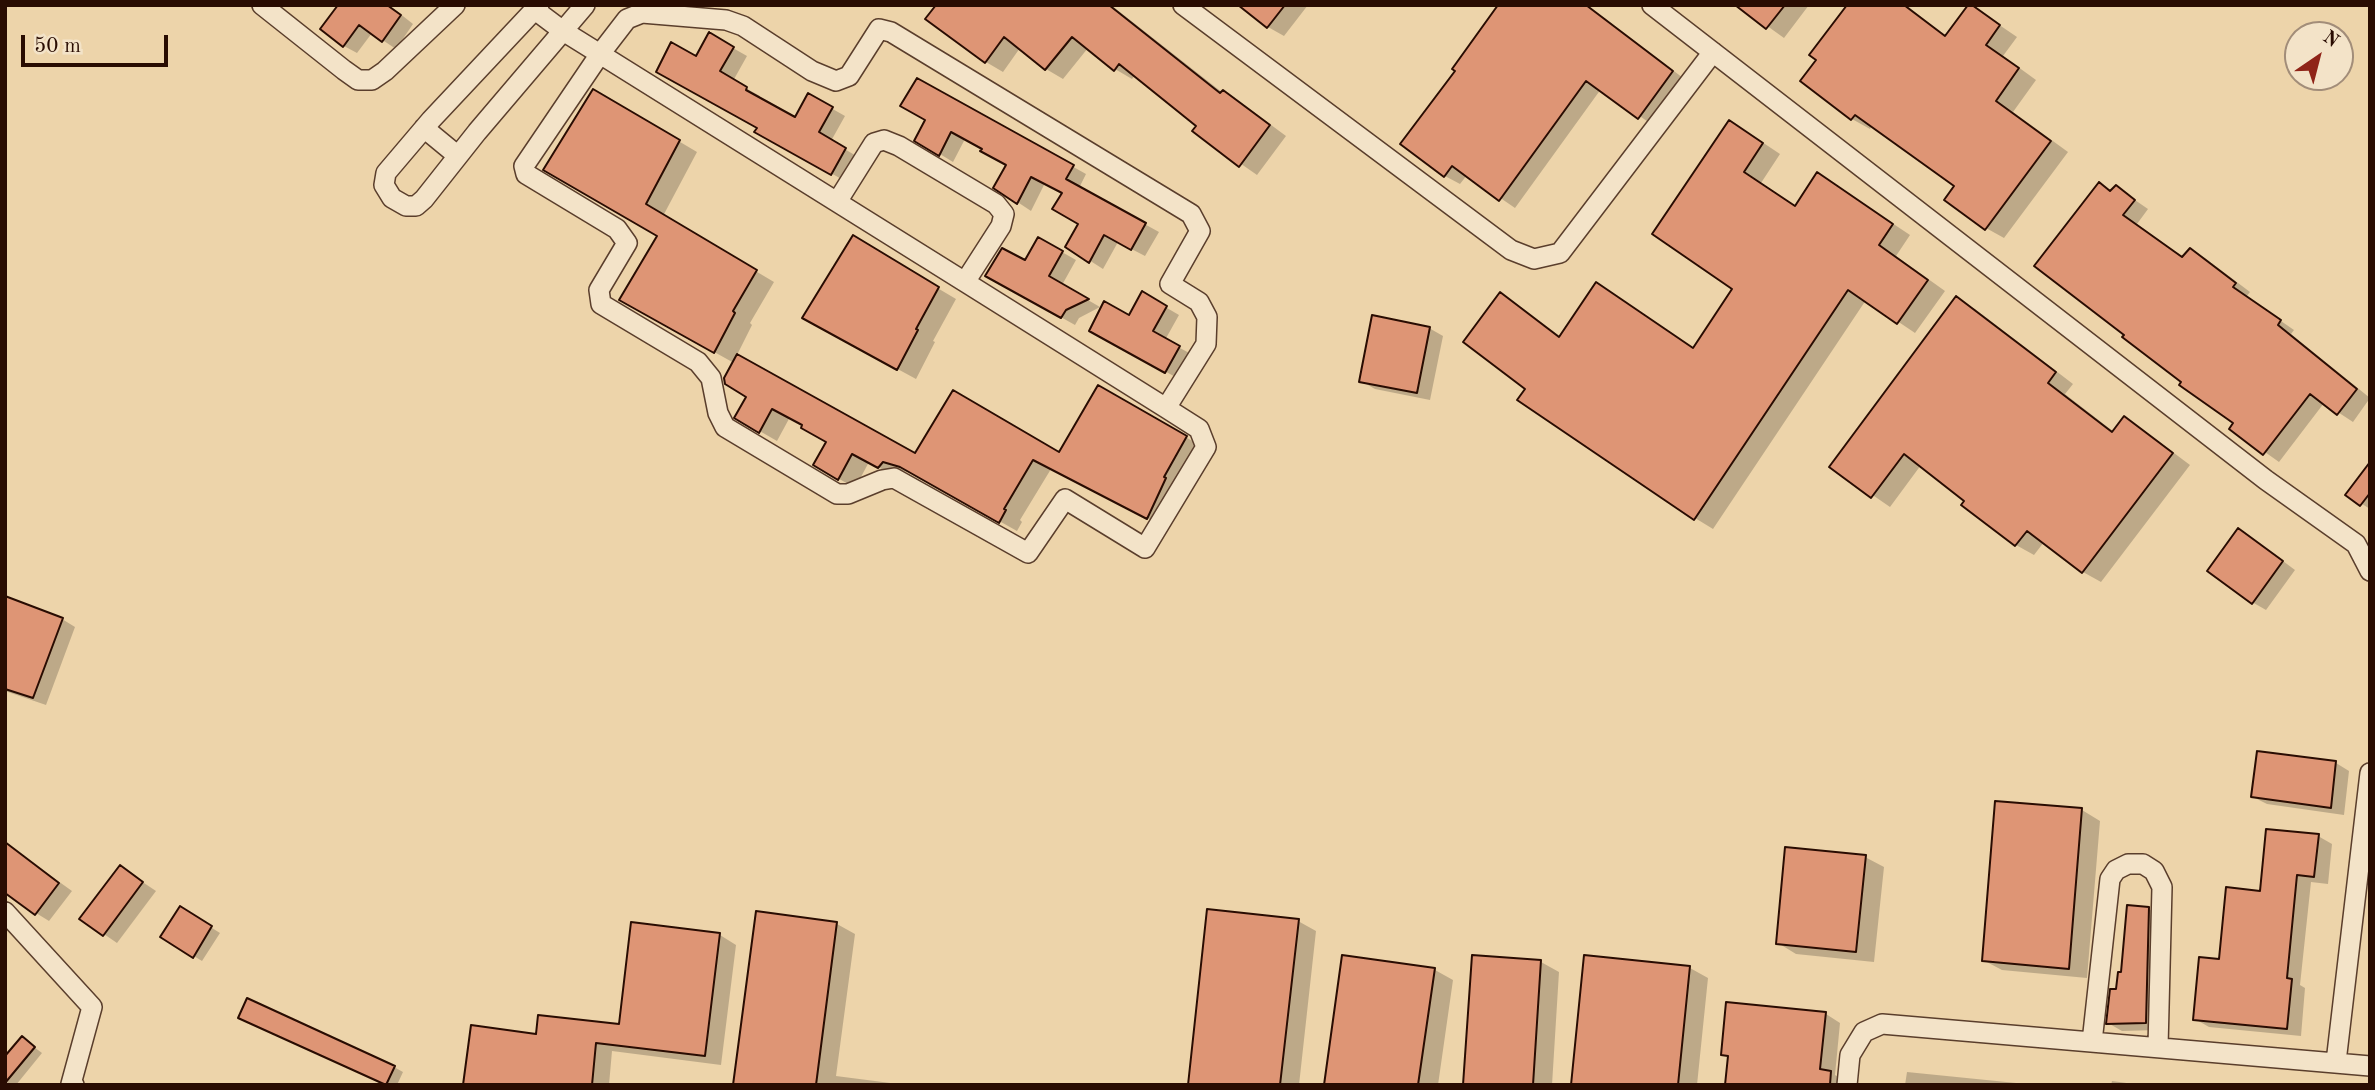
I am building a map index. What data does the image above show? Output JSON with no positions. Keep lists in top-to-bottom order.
{
  "scale_bar": "50 m",
  "north": "top right"
}
